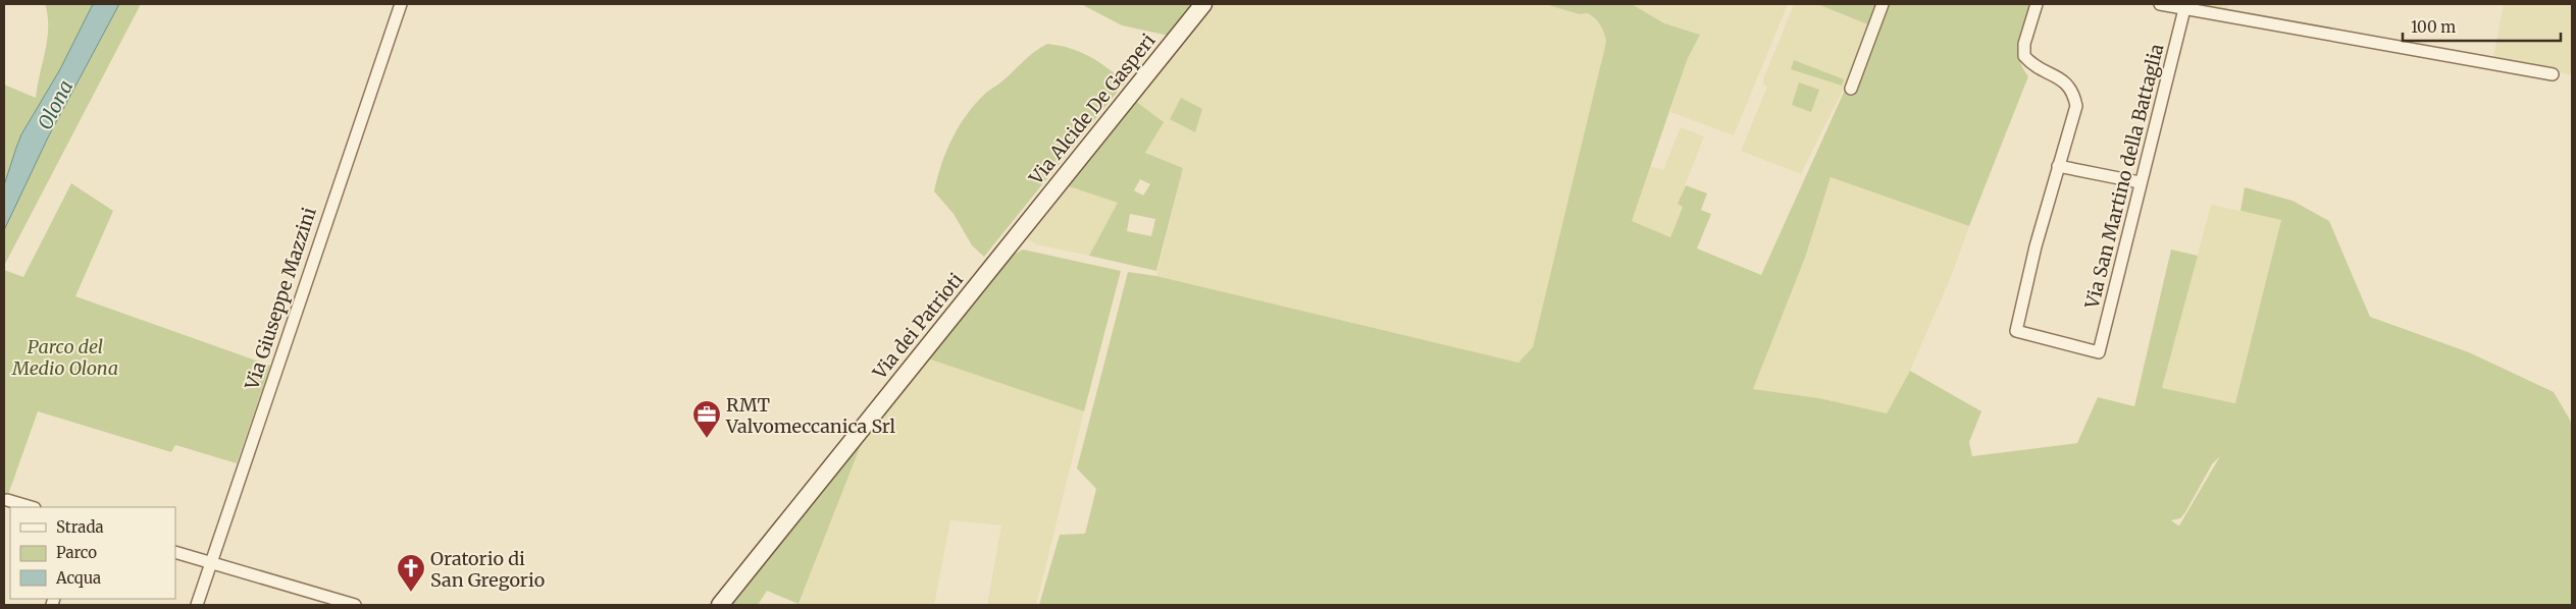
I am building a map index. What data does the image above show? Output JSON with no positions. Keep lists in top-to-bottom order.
{
  "streets": {
    "street": [
      "Via Alcide De Gasperi",
      "Via San Martino della Battaglia",
      "Via Giuseppe Mazzini",
      "Via dei Patrioti"
    ]
  },
  "crossings": [
    ["Via Alcide De Gasperi", "Via dei Patrioti"]
  ],
  "water": ["Olona"],
  "parks": ["Parco del Medio Olona"],
  "places": {
    "office": ["RMT Valvomeccanica Srl"],
    "church": ["Oratorio di San Gregorio"]
  },
  "legend": ["Strada", "Parco", "Acqua"],
  "scale_bar": "100 m"
}
